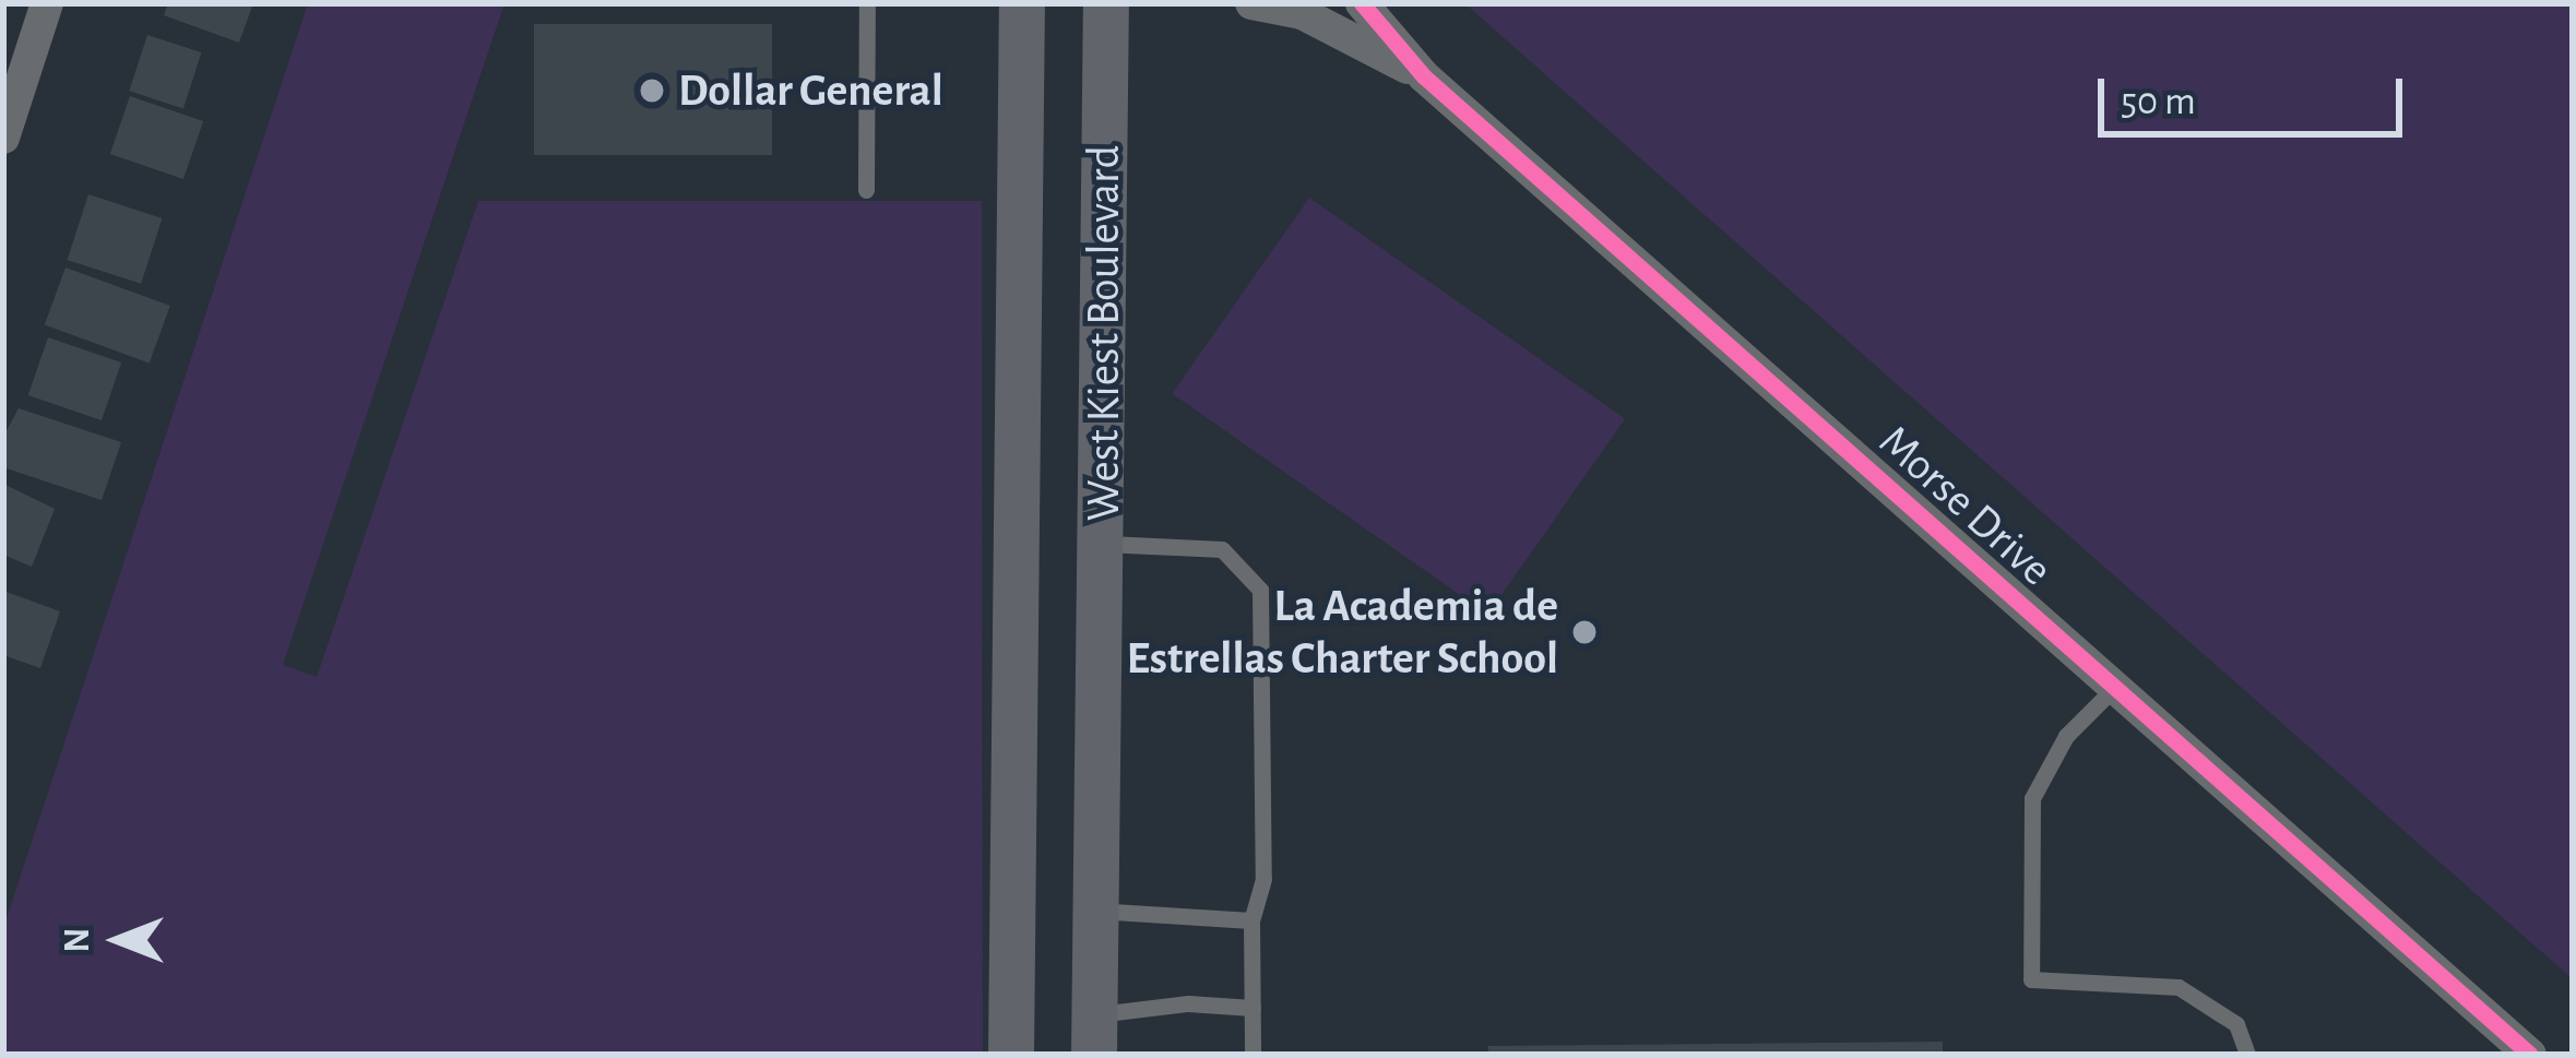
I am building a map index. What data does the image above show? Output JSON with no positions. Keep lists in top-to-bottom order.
{
  "streets": {
    "main road": ["West Kiest Boulevard"],
    "street": ["Morse Drive"]
  },
  "places": ["Dollar General", "La Academia de Estrellas Charter School"],
  "scale_bar": "50 m",
  "north": "left"
}
